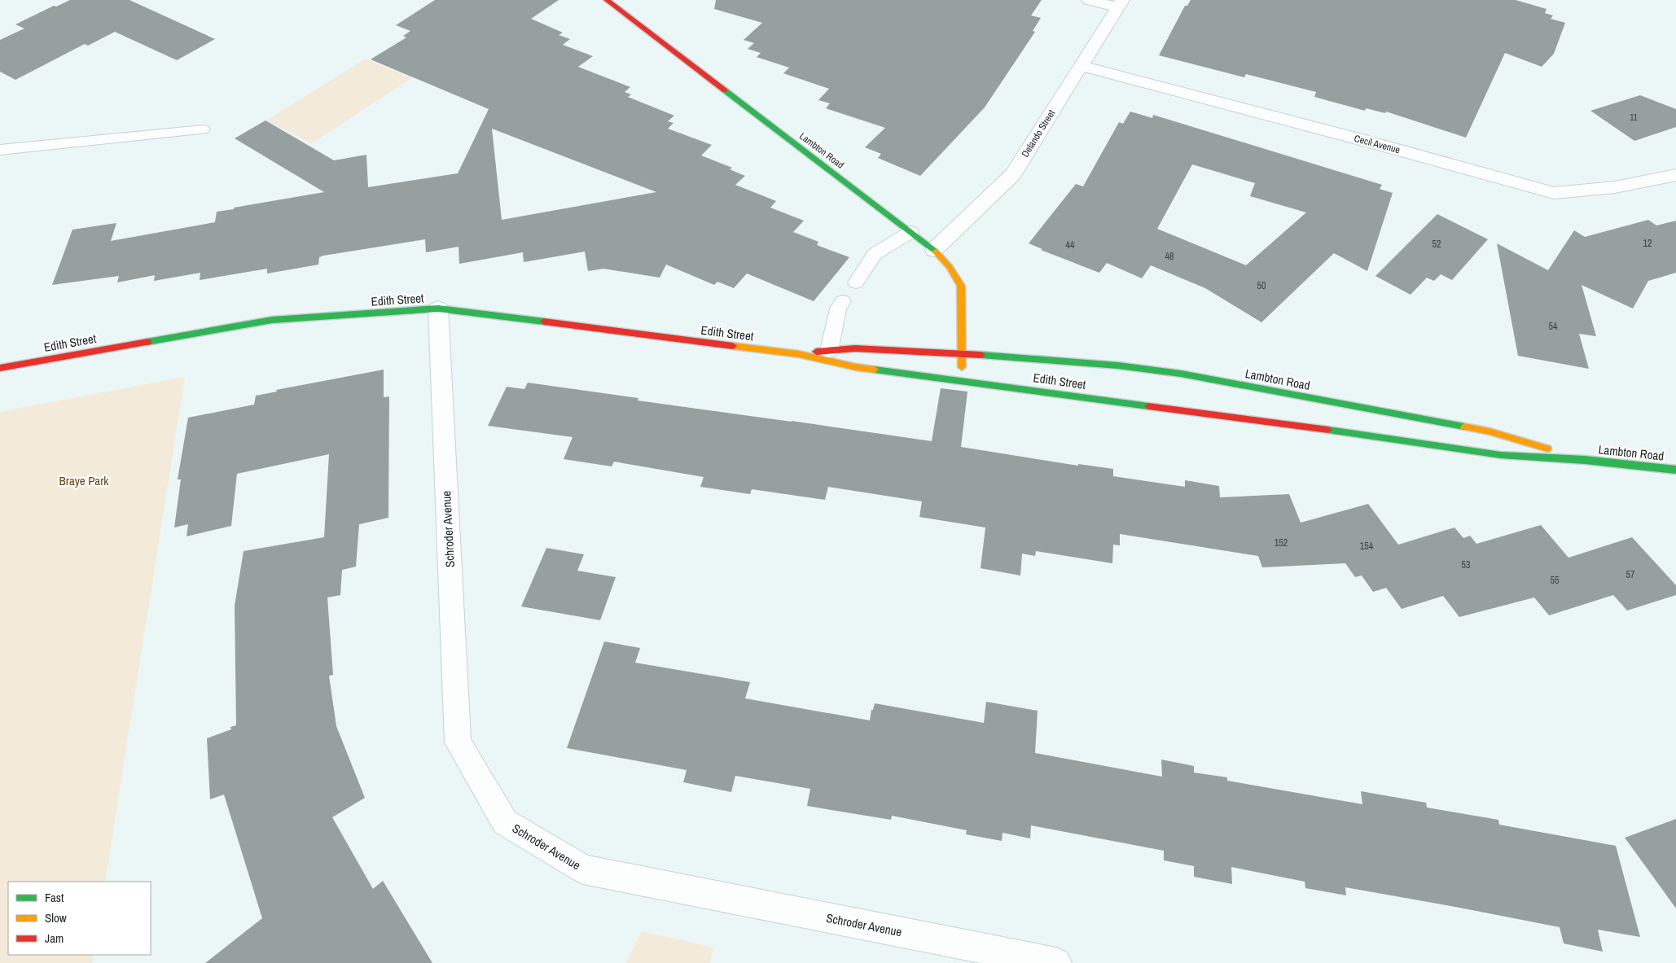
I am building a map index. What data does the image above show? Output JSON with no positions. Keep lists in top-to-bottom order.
{
  "streets": {
    "main road": ["Lambton Road", "Edith Street"],
    "street": ["Delando Street", "Cecil Avenue", "Schroder Avenue"]
  },
  "crossings": [
    ["Delando Street", "Cecil Avenue"],
    ["Delando Street", "Lambton Road"],
    ["Lambton Road", "Edith Street"],
    ["Edith Street", "Schroder Avenue"]
  ],
  "parks": ["Braye Park"],
  "house_numbers": [
    "11",
    "12",
    "52",
    "44",
    "48",
    "50",
    "54",
    "152",
    "154",
    "53",
    "57",
    "55"
  ],
  "legend": ["Fast", "Slow", "Jam"]
}
